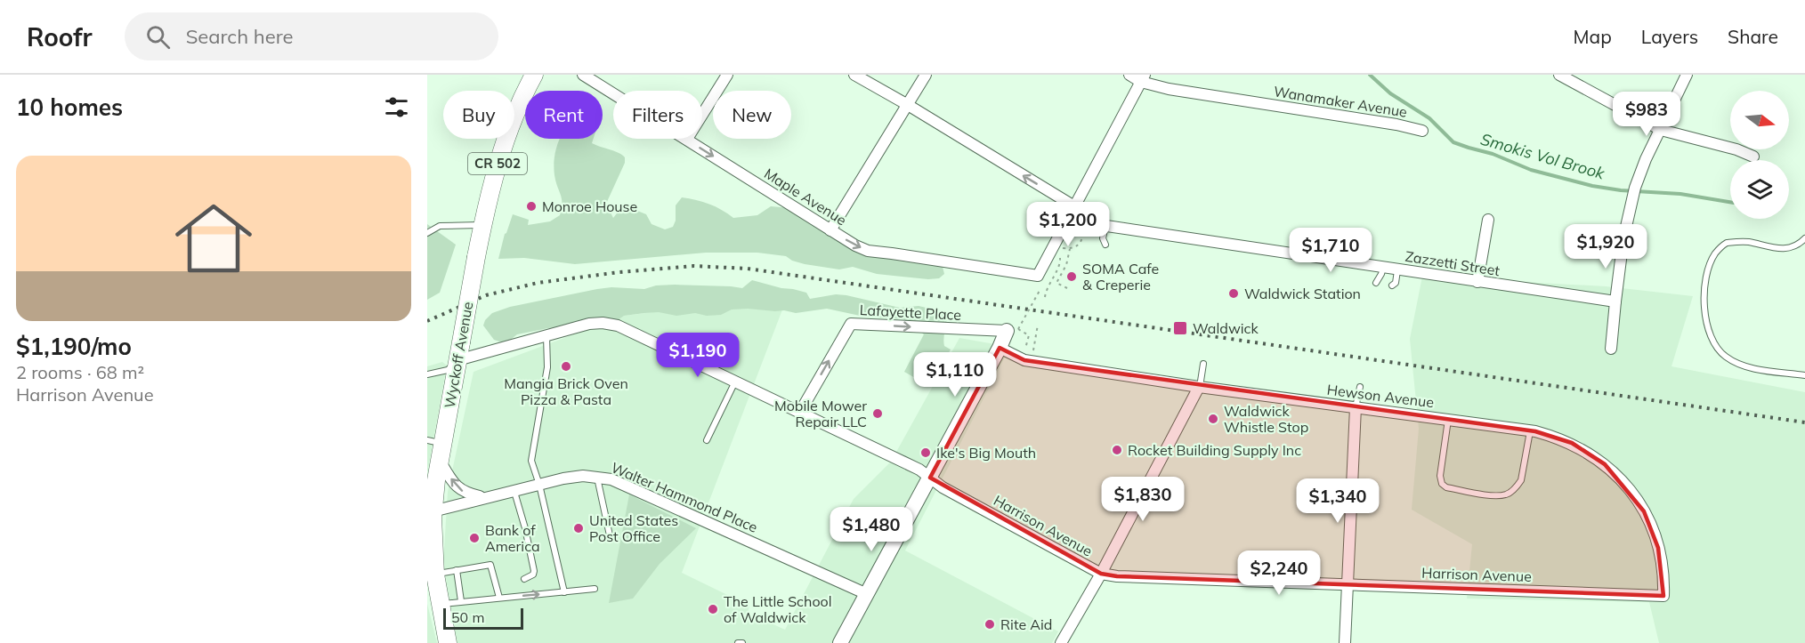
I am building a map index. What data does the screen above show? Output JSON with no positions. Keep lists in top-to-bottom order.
{
  "streets": {
    "main road": ["CR 502", "Wyckoff Avenue"],
    "street": [
      "Wanamaker Avenue",
      "Maple Avenue",
      "Zazzetti Street",
      "Lafayette Place",
      "Hewson Avenue",
      "Walter Hammond Place",
      "Harrison Avenue"
    ]
  },
  "crossings": [
    ["Lafayette Place", "Harrison Avenue"],
    ["Wyckoff Avenue", "Walter Hammond Place"],
    ["Wyckoff Avenue", "Harrison Avenue"],
    ["Hewson Avenue", "Harrison Avenue"]
  ],
  "one_way": ["Maple Avenue", "Lafayette Place"],
  "water": ["Smokis Vol Brook"],
  "places": {
    "other": [
      "Monroe House",
      "SOMA Cafe & Creperie",
      "Waldwick Station",
      "Mangia Brick Oven Pizza & Pasta",
      "Mobile Mower Repair LLC",
      "Waldwick Whistle Stop",
      "Rocket Building Supply Inc",
      "Ike's Big Mouth",
      "United States Post Office",
      "Bank of America",
      "The Little School of Waldwick",
      "Rite Aid"
    ],
    "transit": ["Waldwick"]
  },
  "scale_bar": "50 m",
  "north": "right",
  "page": {
    "header": "Roofr",
    "search": "Search here",
    "nav": ["Map", "Layers", "Share"],
    "heading": "10 homes",
    "chip": [
      "Buy",
      "Rent",
      "Filters",
      "New"
    ],
    "price": [
      "$983",
      "$1,200",
      "$1,920",
      "$1,710",
      "$1,190",
      "$1,110",
      "$1,830",
      "$1,340",
      "$1,480",
      "$2,240"
    ],
    "list": [
      {
        "name": "$1,190/mo",
        "note": "2 rooms · 68 m² · Harrison Avenue"
      }
    ],
    "scale": "50 m"
  }
}
